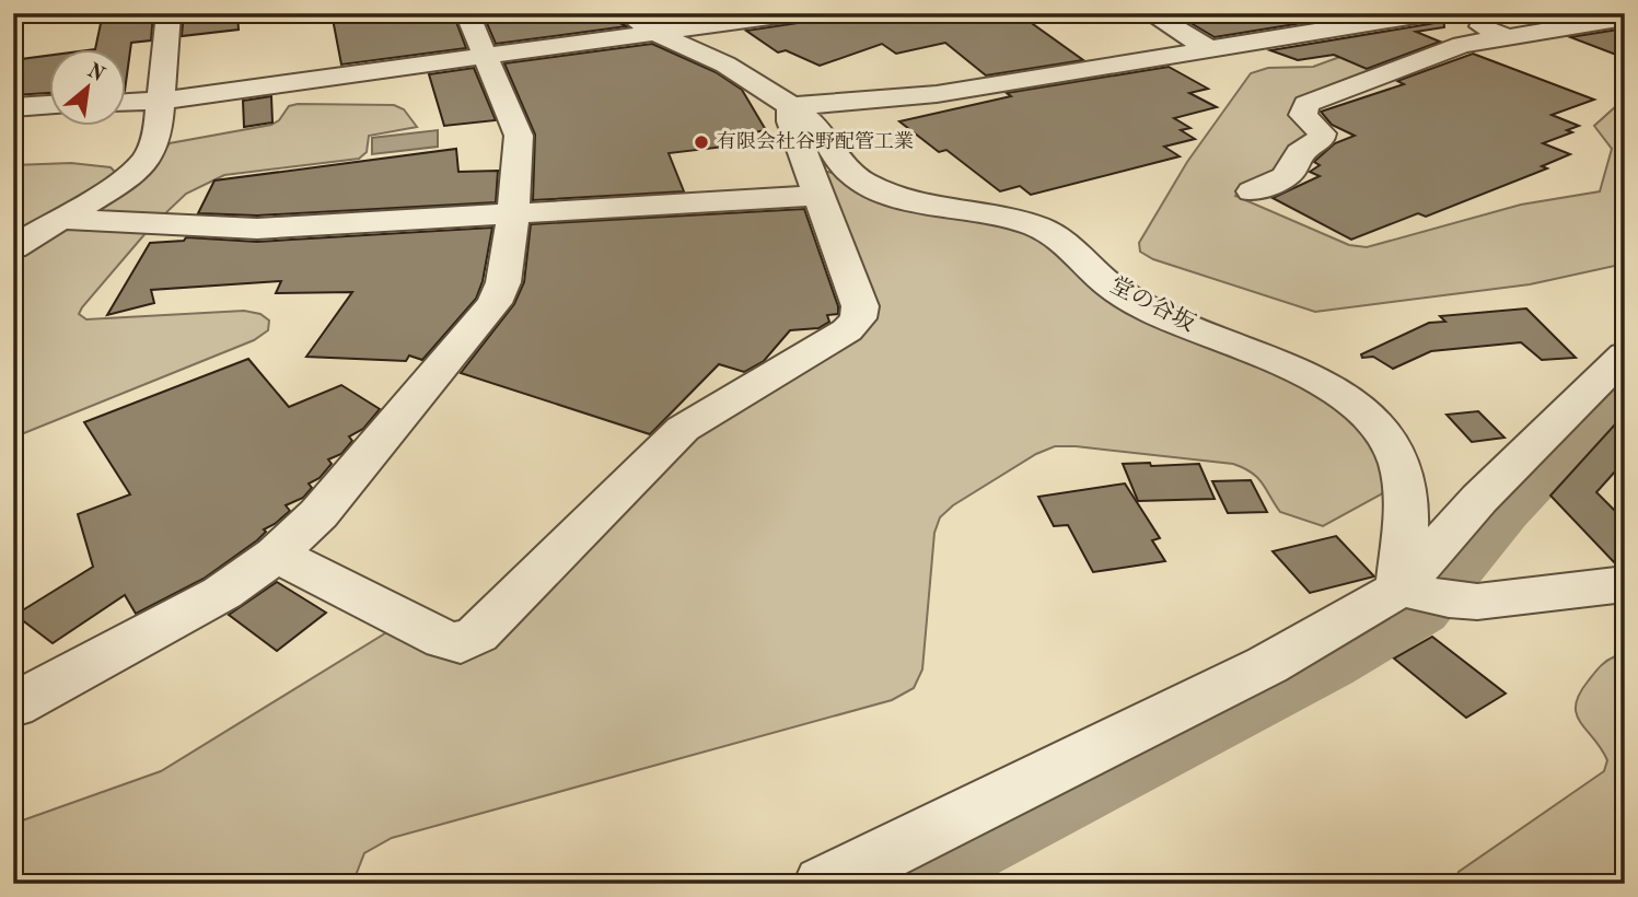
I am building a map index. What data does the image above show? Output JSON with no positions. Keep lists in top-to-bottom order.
{
  "streets": {
    "street": ["堂の谷坂"]
  },
  "places": ["有限会社谷野配管工業"],
  "north": "top right"
}
